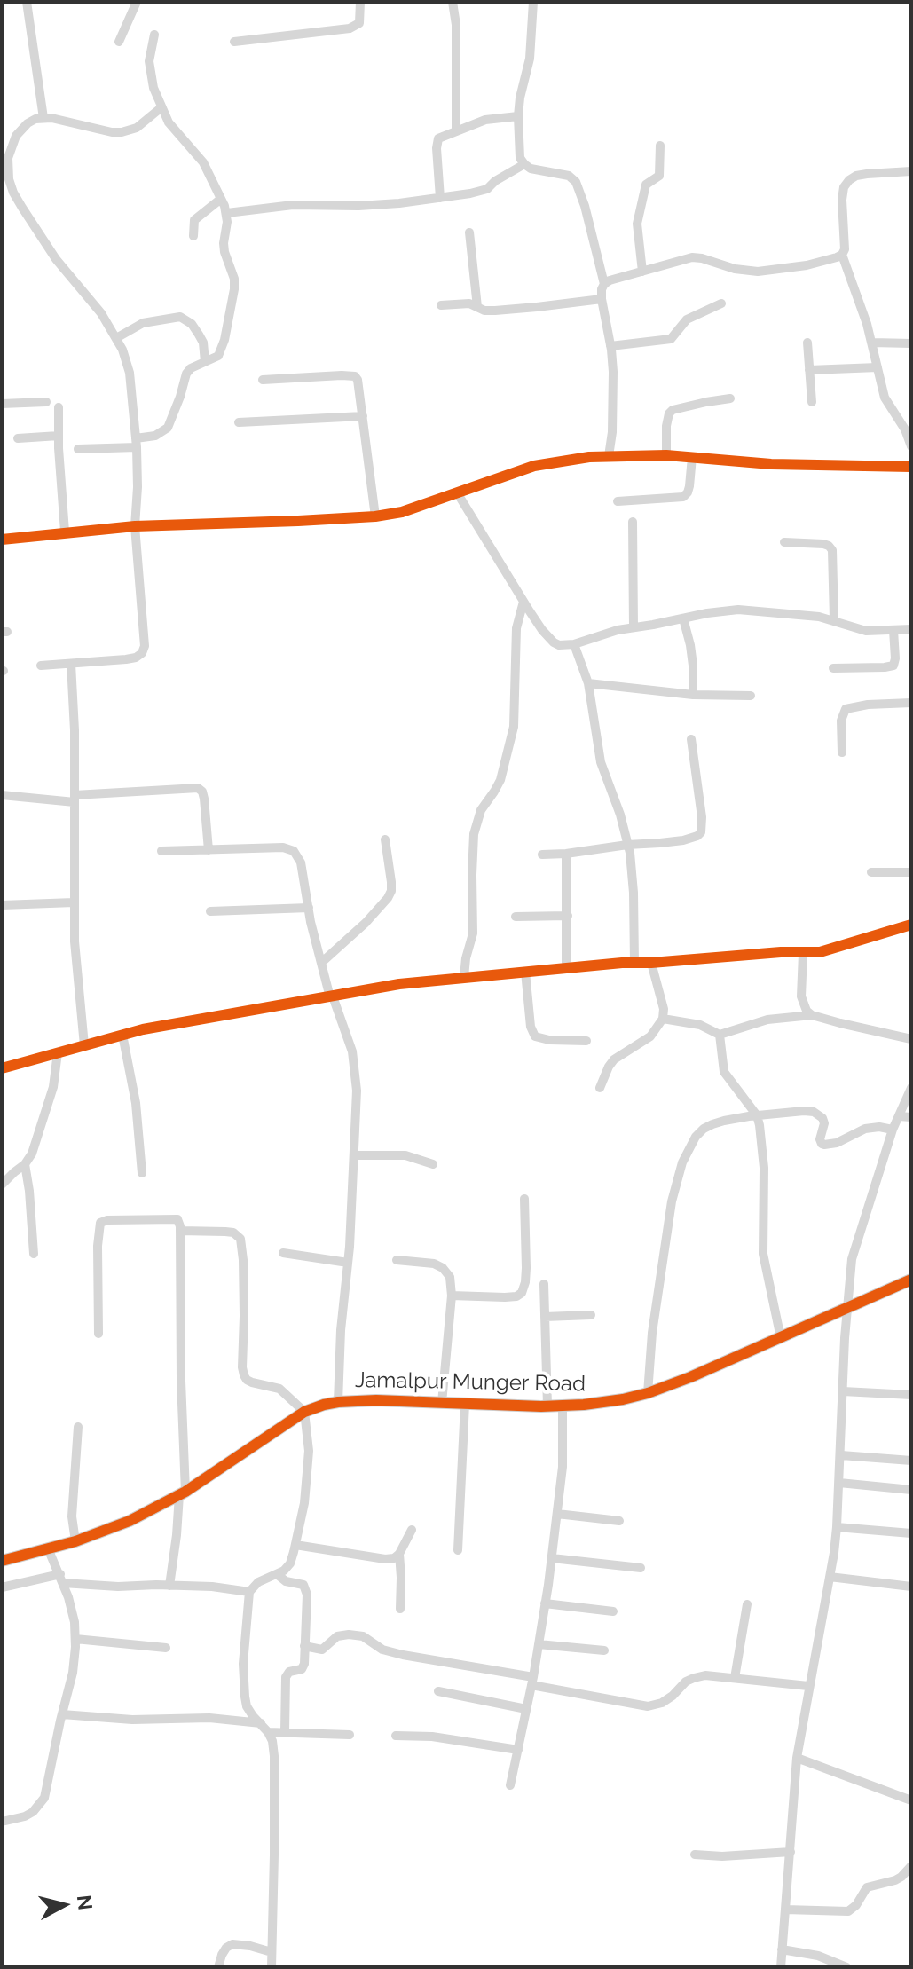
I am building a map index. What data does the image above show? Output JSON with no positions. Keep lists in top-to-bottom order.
{
  "streets": {
    "street": ["Jamalpur Munger Road"]
  },
  "north": "right"
}
